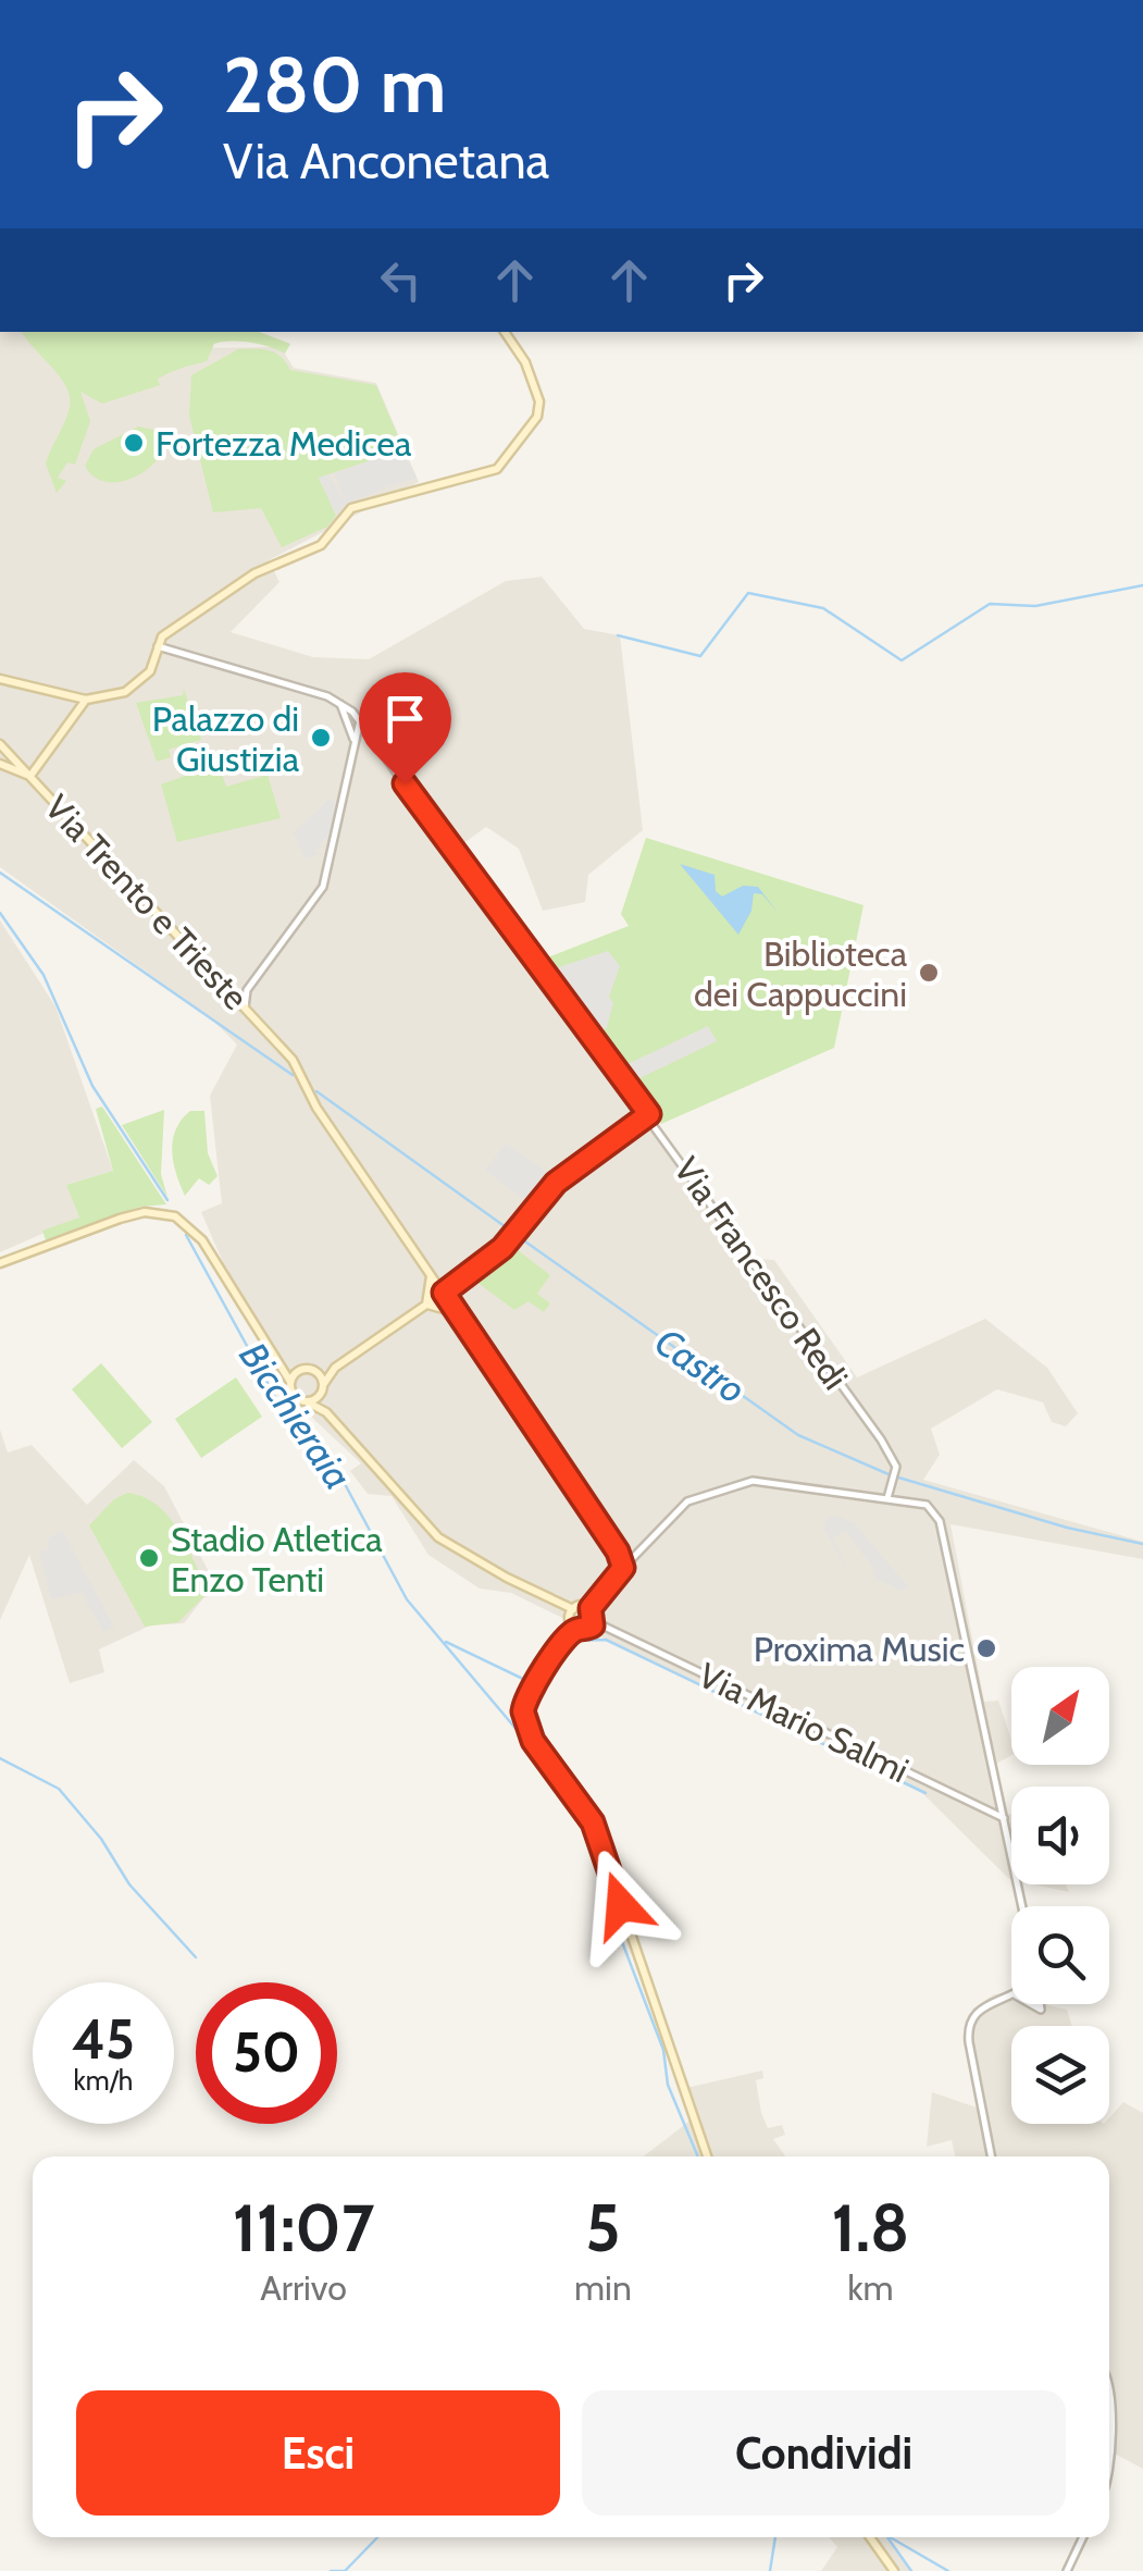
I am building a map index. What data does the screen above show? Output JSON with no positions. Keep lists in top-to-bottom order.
{
  "streets": {
    "main road": ["Via Trento e Trieste"],
    "street": ["Via Francesco Redi", "Via Mario Salmi"]
  },
  "water": ["Castro", "Bicchieraia"],
  "places": [
    "Fortezza Medicea",
    "Palazzo di Giustizia",
    "Biblioteca dei Cappuccini",
    "Stadio Atletica Enzo Tenti",
    "Proxima Music"
  ],
  "north": "top right",
  "page": {
    "turn": ["280 m", "Via Anconetana"],
    "speed": "45 km/h",
    "limit": "50",
    "eta": [
      "11:07",
      "Arrivo",
      "5",
      "min",
      "1.8",
      "km"
    ],
    "buttons": ["Esci", "Condividi"]
  }
}
